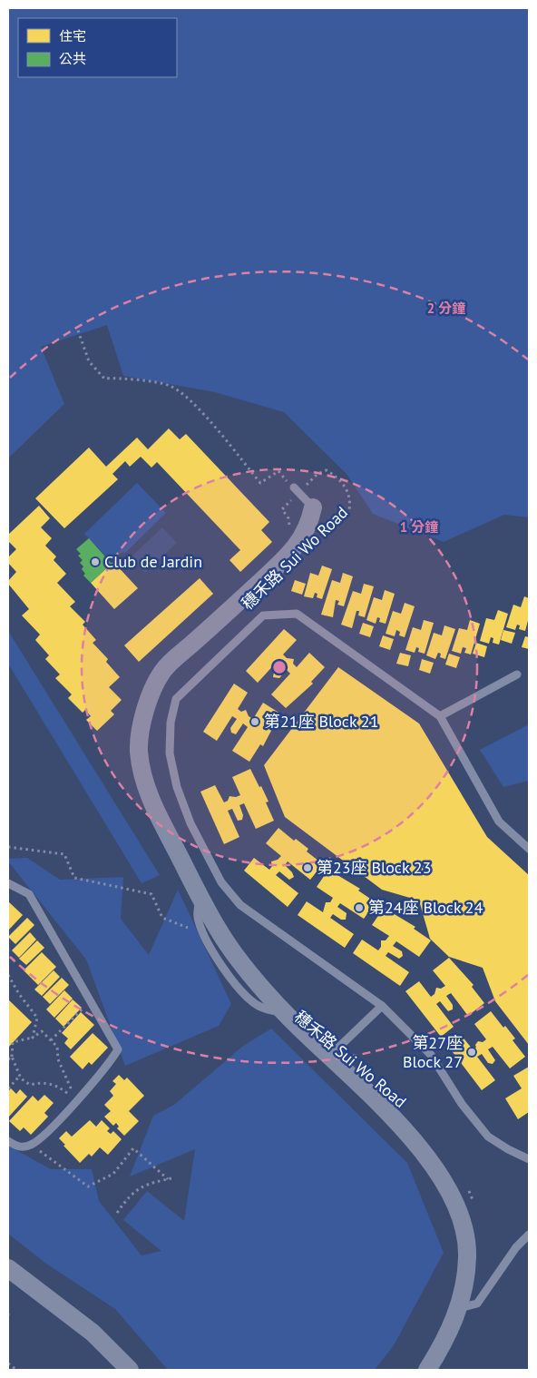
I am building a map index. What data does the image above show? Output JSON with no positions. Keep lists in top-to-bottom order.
{
  "streets": {
    "street": ["穗禾路 Sui Wo Road"]
  },
  "places": [
    "Club de Jardin",
    "第21座 Block 21",
    "第23座 Block 23",
    "第24座 Block 24",
    "第27座 Block 27"
  ],
  "legend": ["住宅", "公共"],
  "rings": ["2 分鐘", "1 分鐘"]
}
